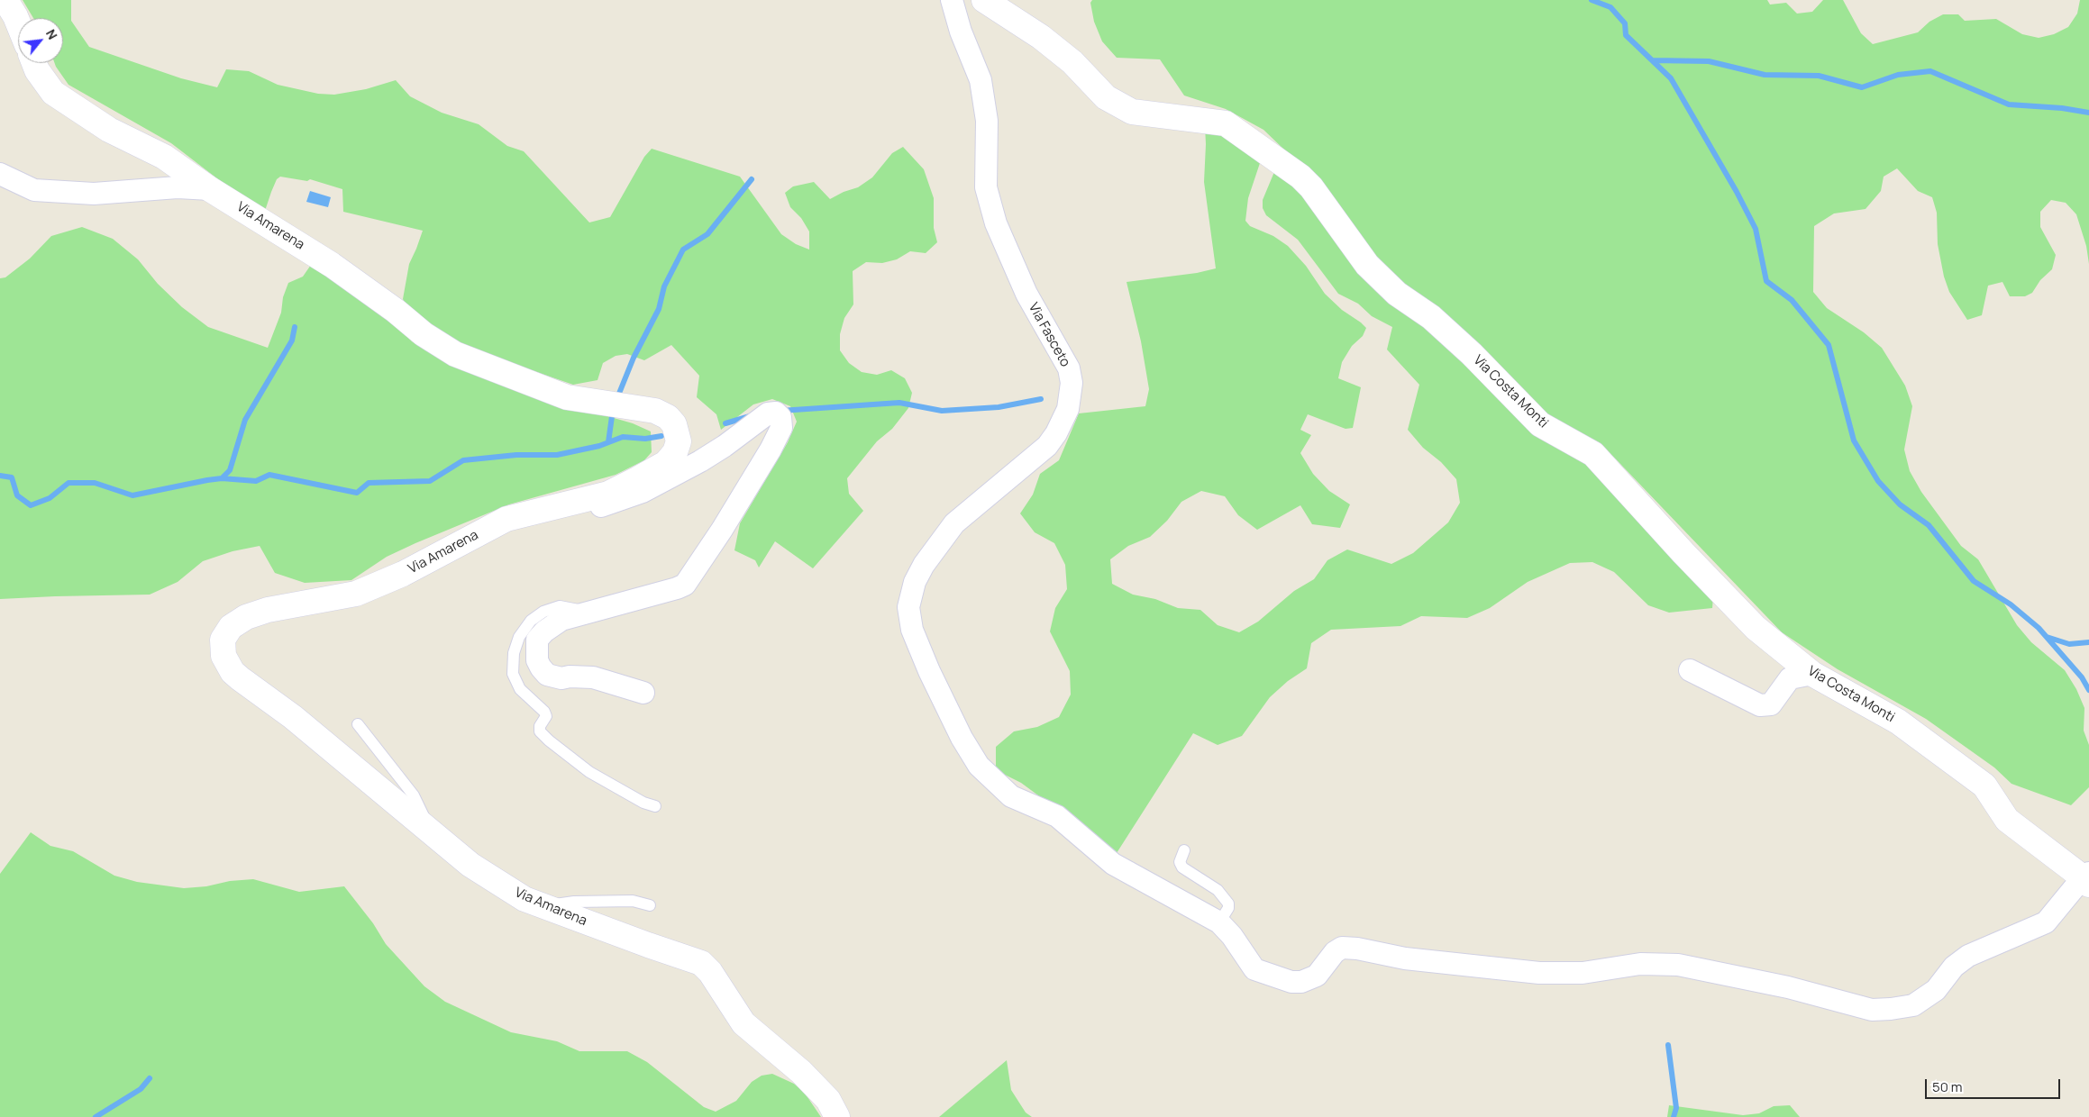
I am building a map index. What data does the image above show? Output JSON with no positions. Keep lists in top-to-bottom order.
{
  "streets": {
    "street": ["Via Amarena", "Via Fasceto", "Via Costa Monti"]
  },
  "crossings": [
    ["Via Fasceto", "Via Costa Monti"]
  ],
  "scale_bar": "50 m",
  "north": "top right"
}
